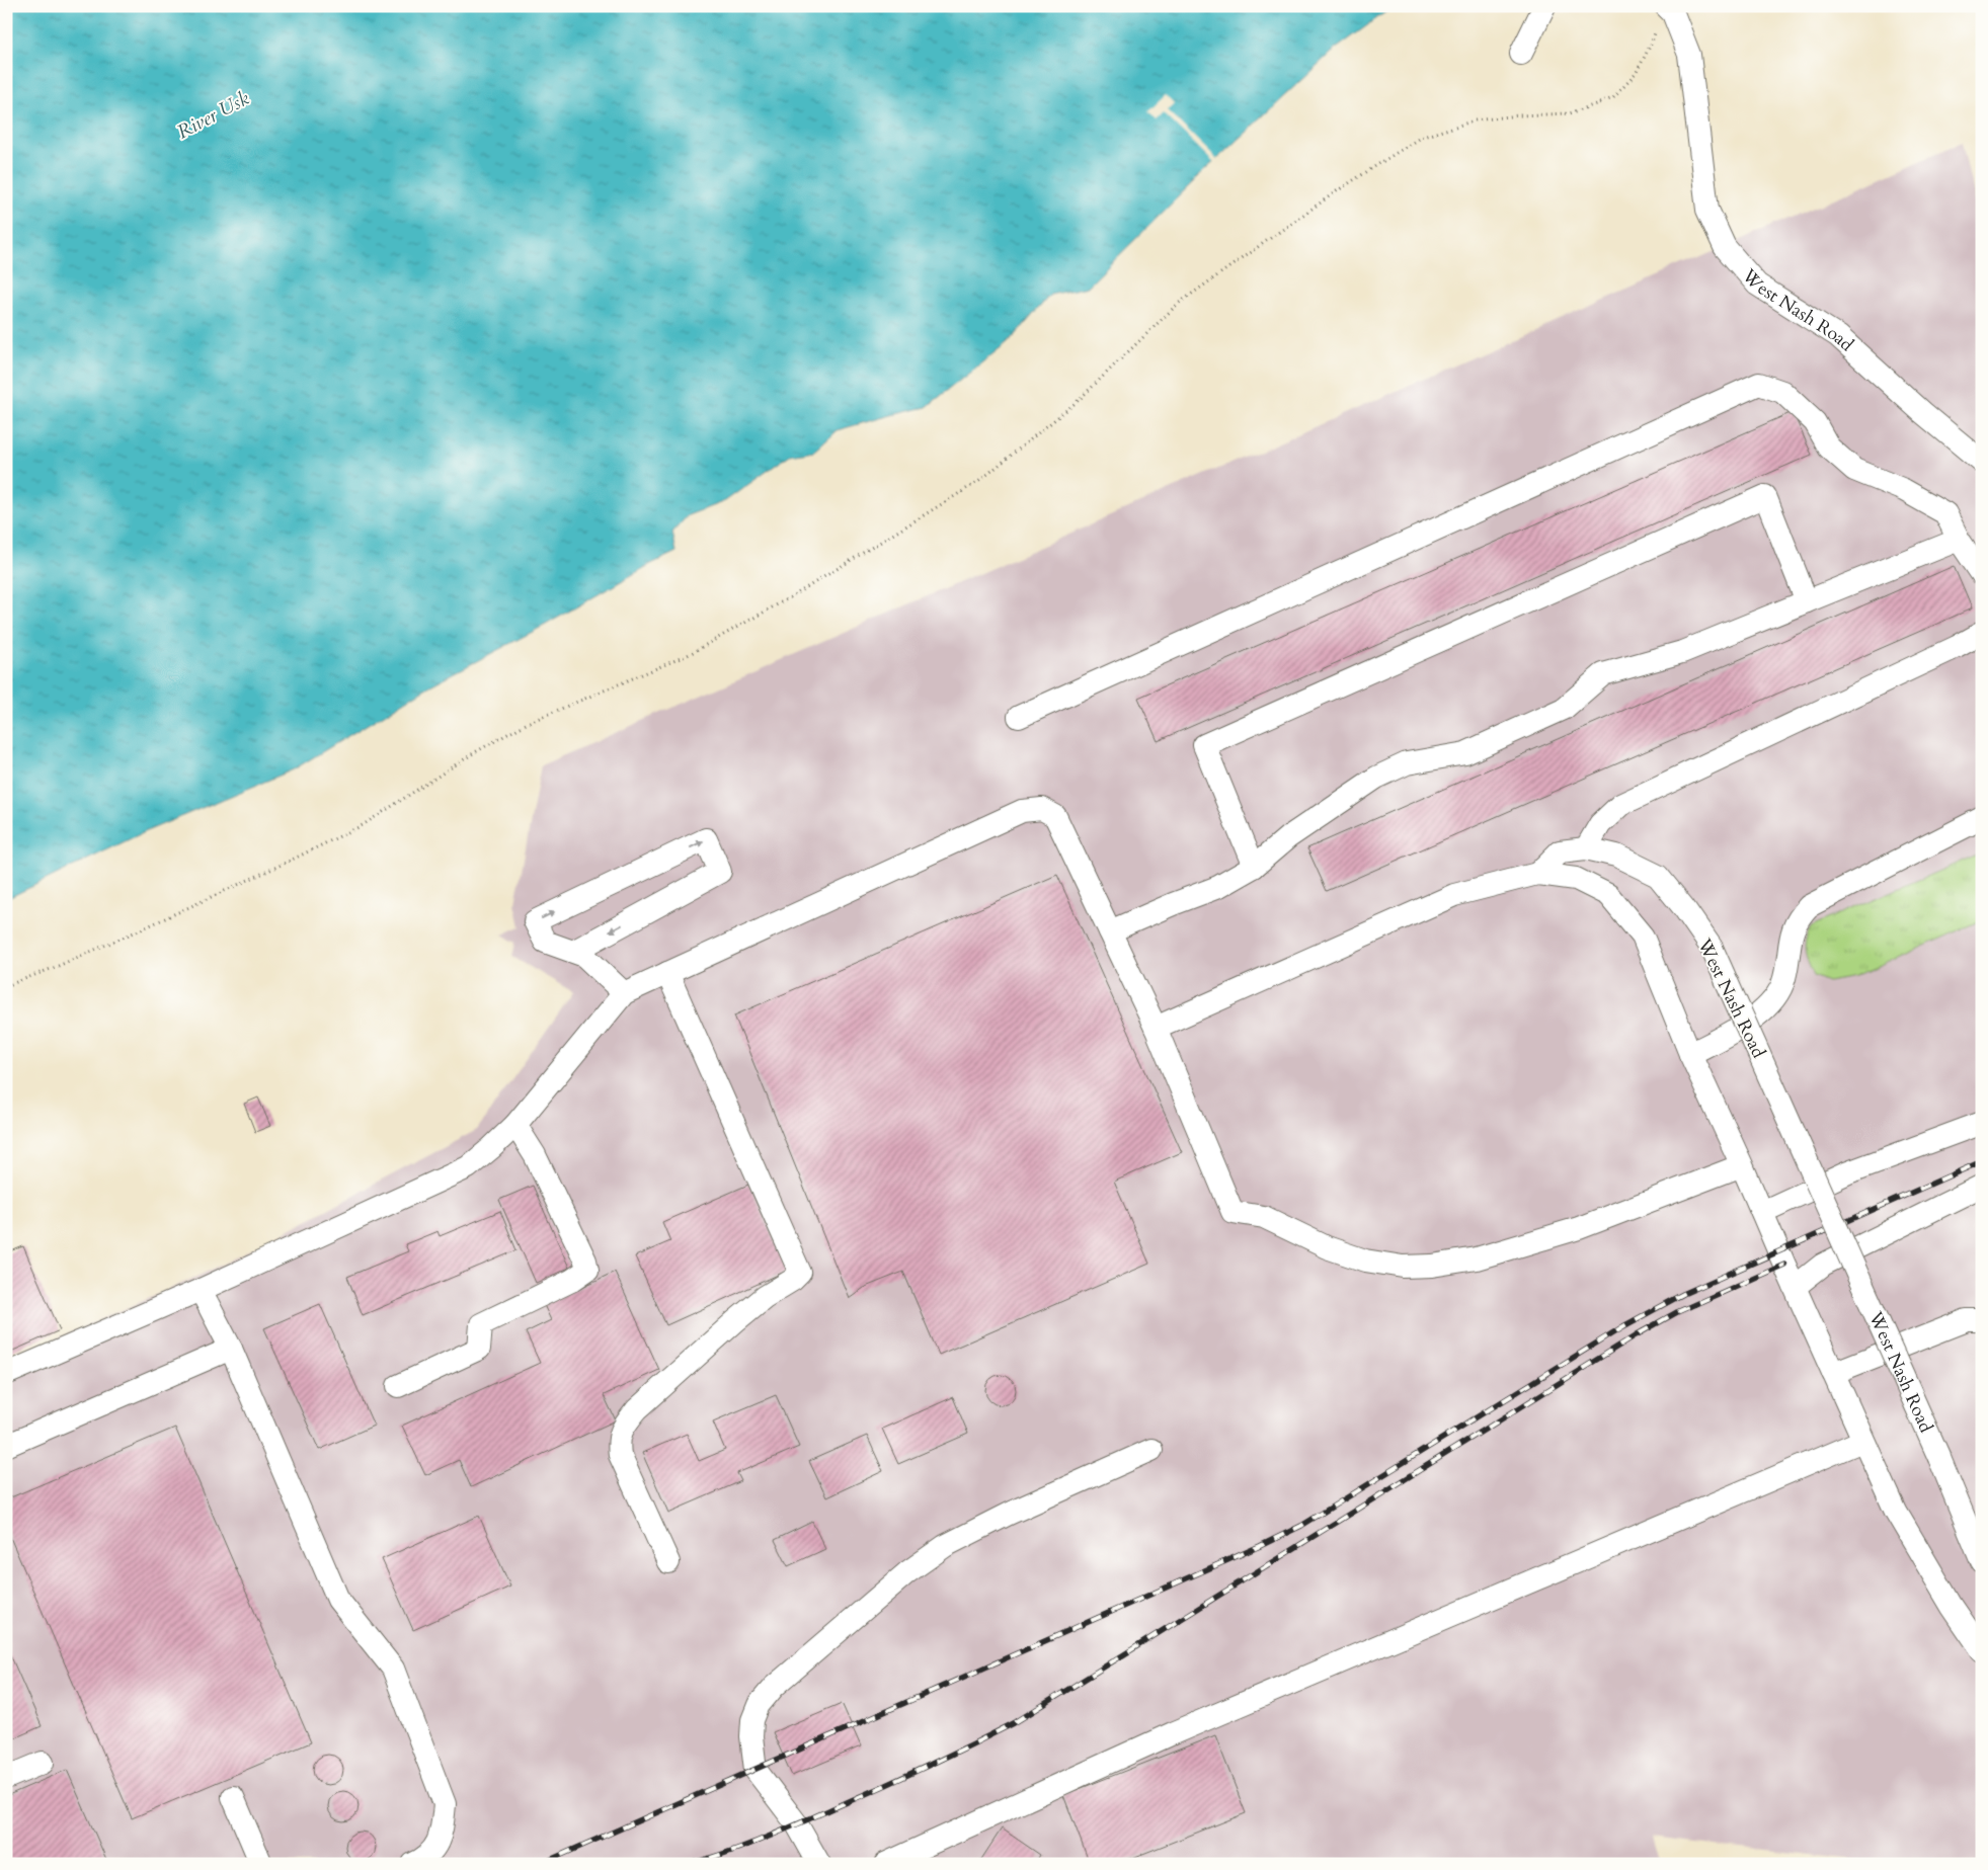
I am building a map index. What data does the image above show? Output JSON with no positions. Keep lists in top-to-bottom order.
{
  "streets": {
    "street": ["West Nash Road"]
  },
  "water": ["River Usk"]
}
